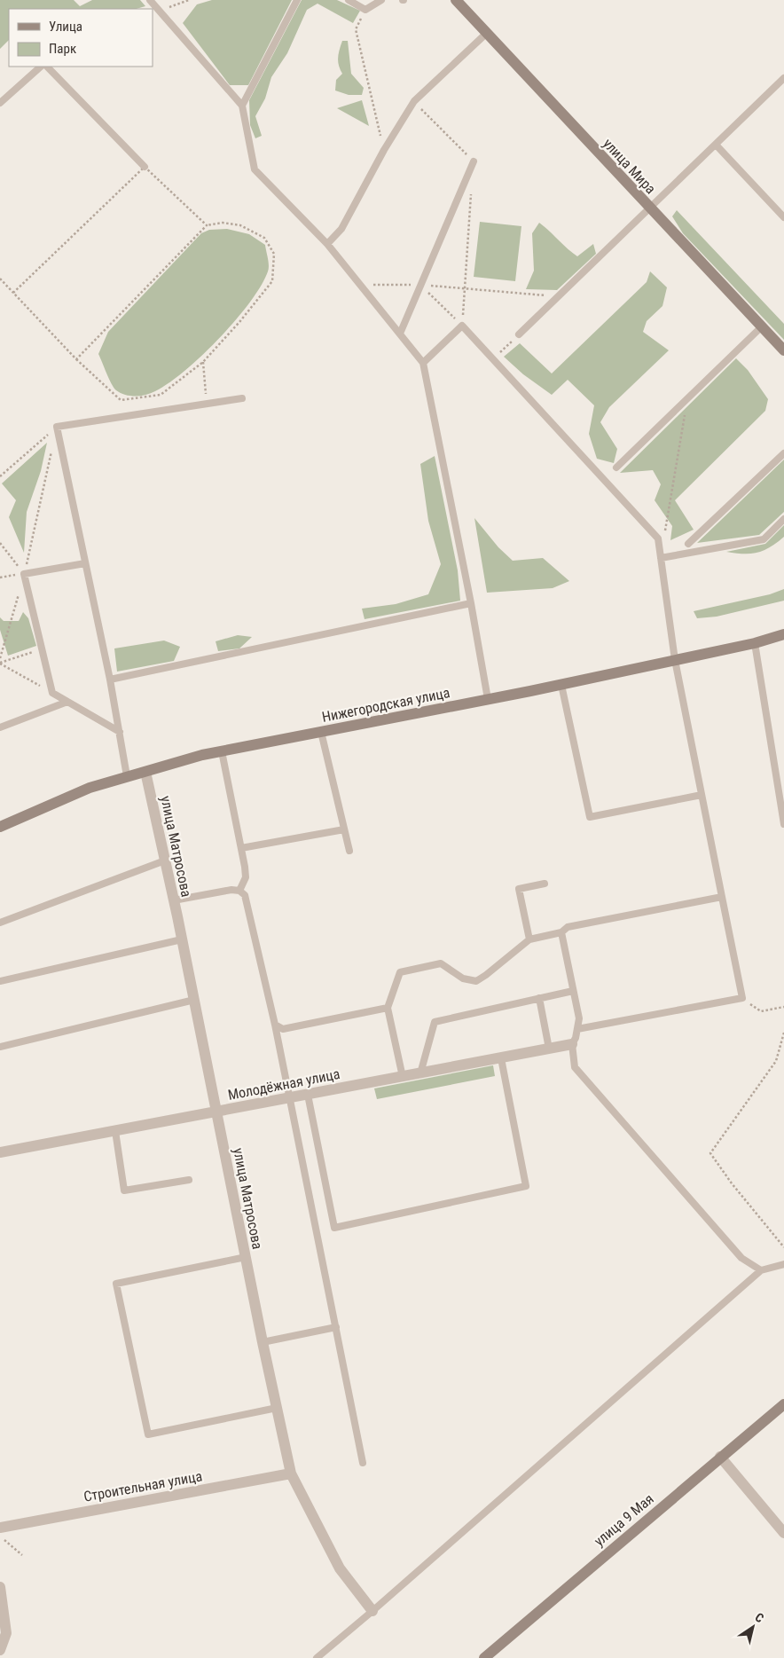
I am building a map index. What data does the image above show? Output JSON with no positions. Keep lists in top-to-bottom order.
{
  "streets": {
    "street": [
      "улица Мира",
      "Нижегородская улица",
      "улица Матросова",
      "Молодёжная улица",
      "Строительная улица",
      "улица 9 Мая"
    ]
  },
  "crossings": [
    ["Нижегородская улица", "улица Матросова"],
    ["улица Матросова", "Молодёжная улица"],
    ["улица Матросова", "Строительная улица"]
  ],
  "legend": ["Улица", "Парк"],
  "north": "top right"
}
